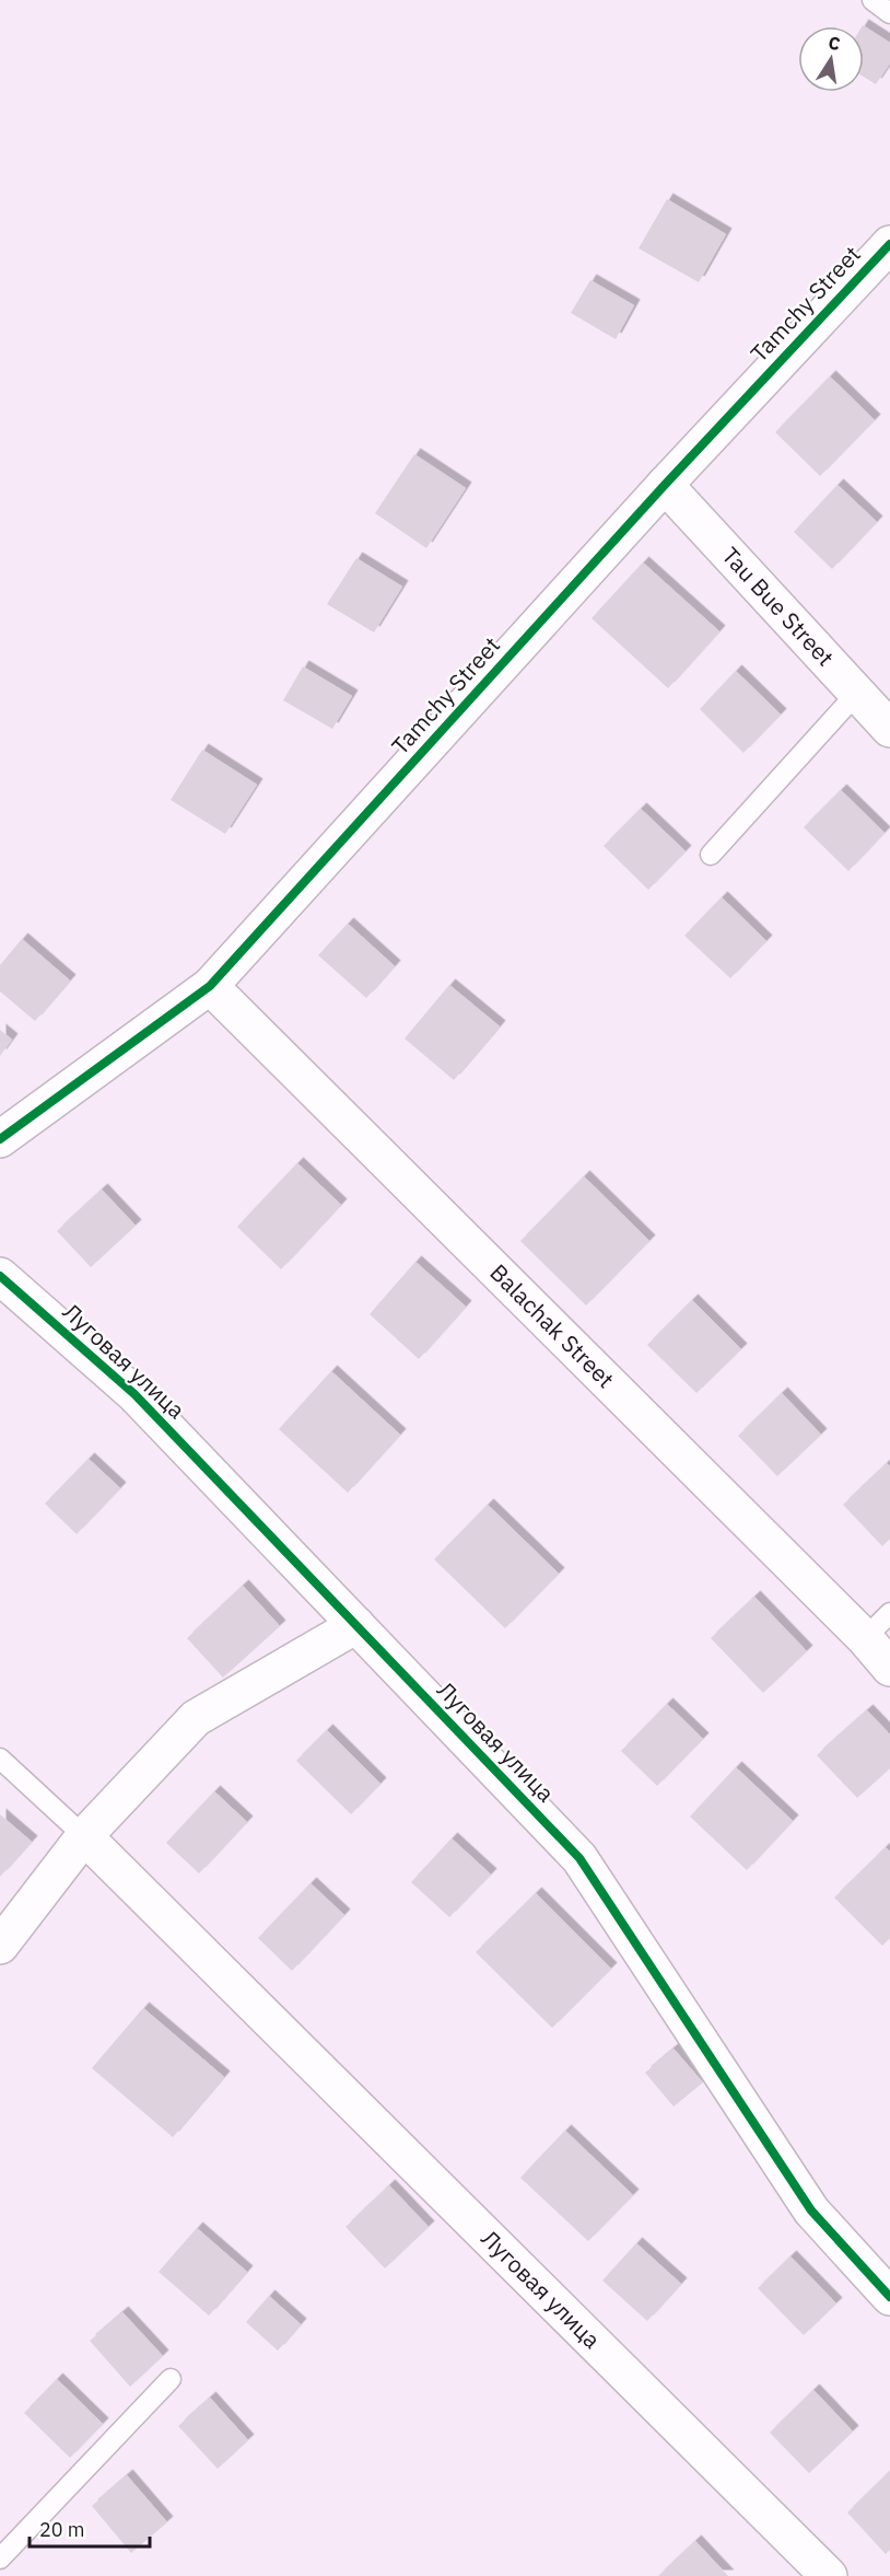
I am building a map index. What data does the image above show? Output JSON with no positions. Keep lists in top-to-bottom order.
{
  "streets": {
    "street": [
      "Tamchy Street",
      "Tau Bue Street",
      "Balachak Street",
      "Луговая улица"
    ]
  },
  "crossings": [
    ["Tamchy Street", "Tau Bue Street"],
    ["Tamchy Street", "Balachak Street"]
  ],
  "scale_bar": "20 m",
  "north": "top"
}
